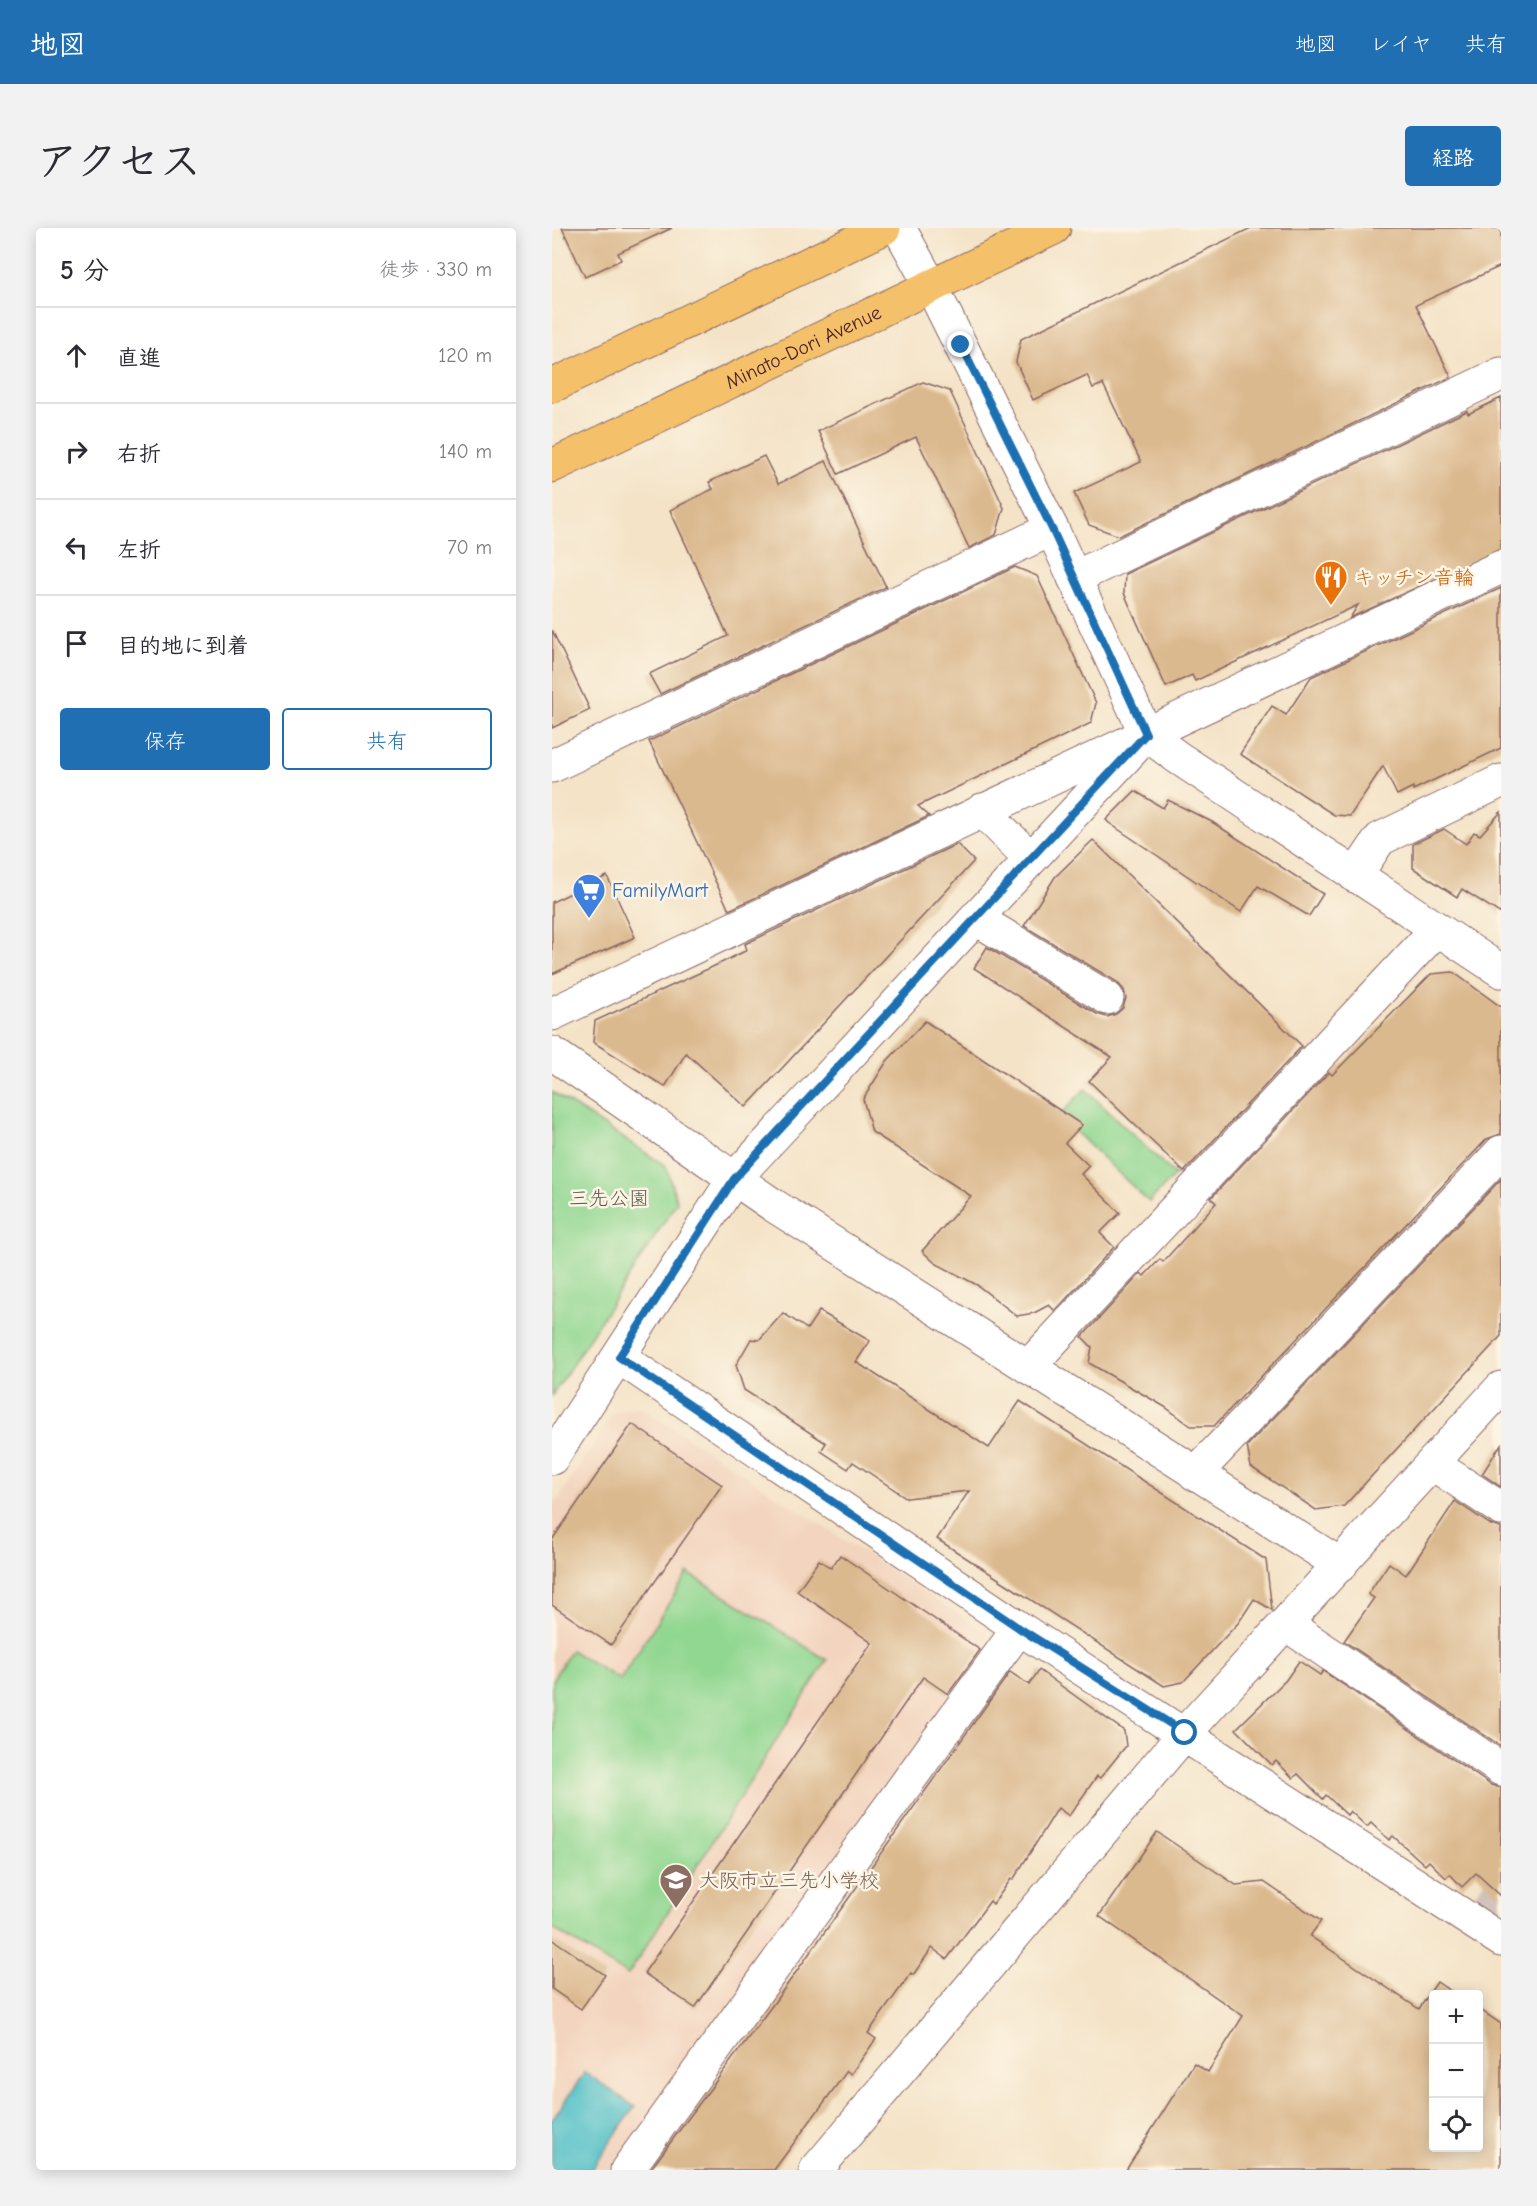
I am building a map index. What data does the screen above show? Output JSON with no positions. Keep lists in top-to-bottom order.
{
  "streets": {
    "highway": ["Minato-Dori Avenue"]
  },
  "parks": ["三先公園"],
  "places": {
    "restaurant": ["キッチン音輪"],
    "supermarket": ["FamilyMart"],
    "school or university": ["大阪市立三先小学校"]
  },
  "page": {
    "header": "地図",
    "nav": ["地図", "レイヤ", "共有"],
    "title": "アクセス",
    "buttons": [
      "経路",
      ["保存", "共有"]
    ],
    "heading": ["5 分", "徒歩 · 330 m"],
    "list": [
      ["直進", "120 m"],
      ["右折", "140 m"],
      ["左折", "70 m"],
      "目的地に到着"
    ],
    "map_buttons": ["+", "−"]
  }
}
